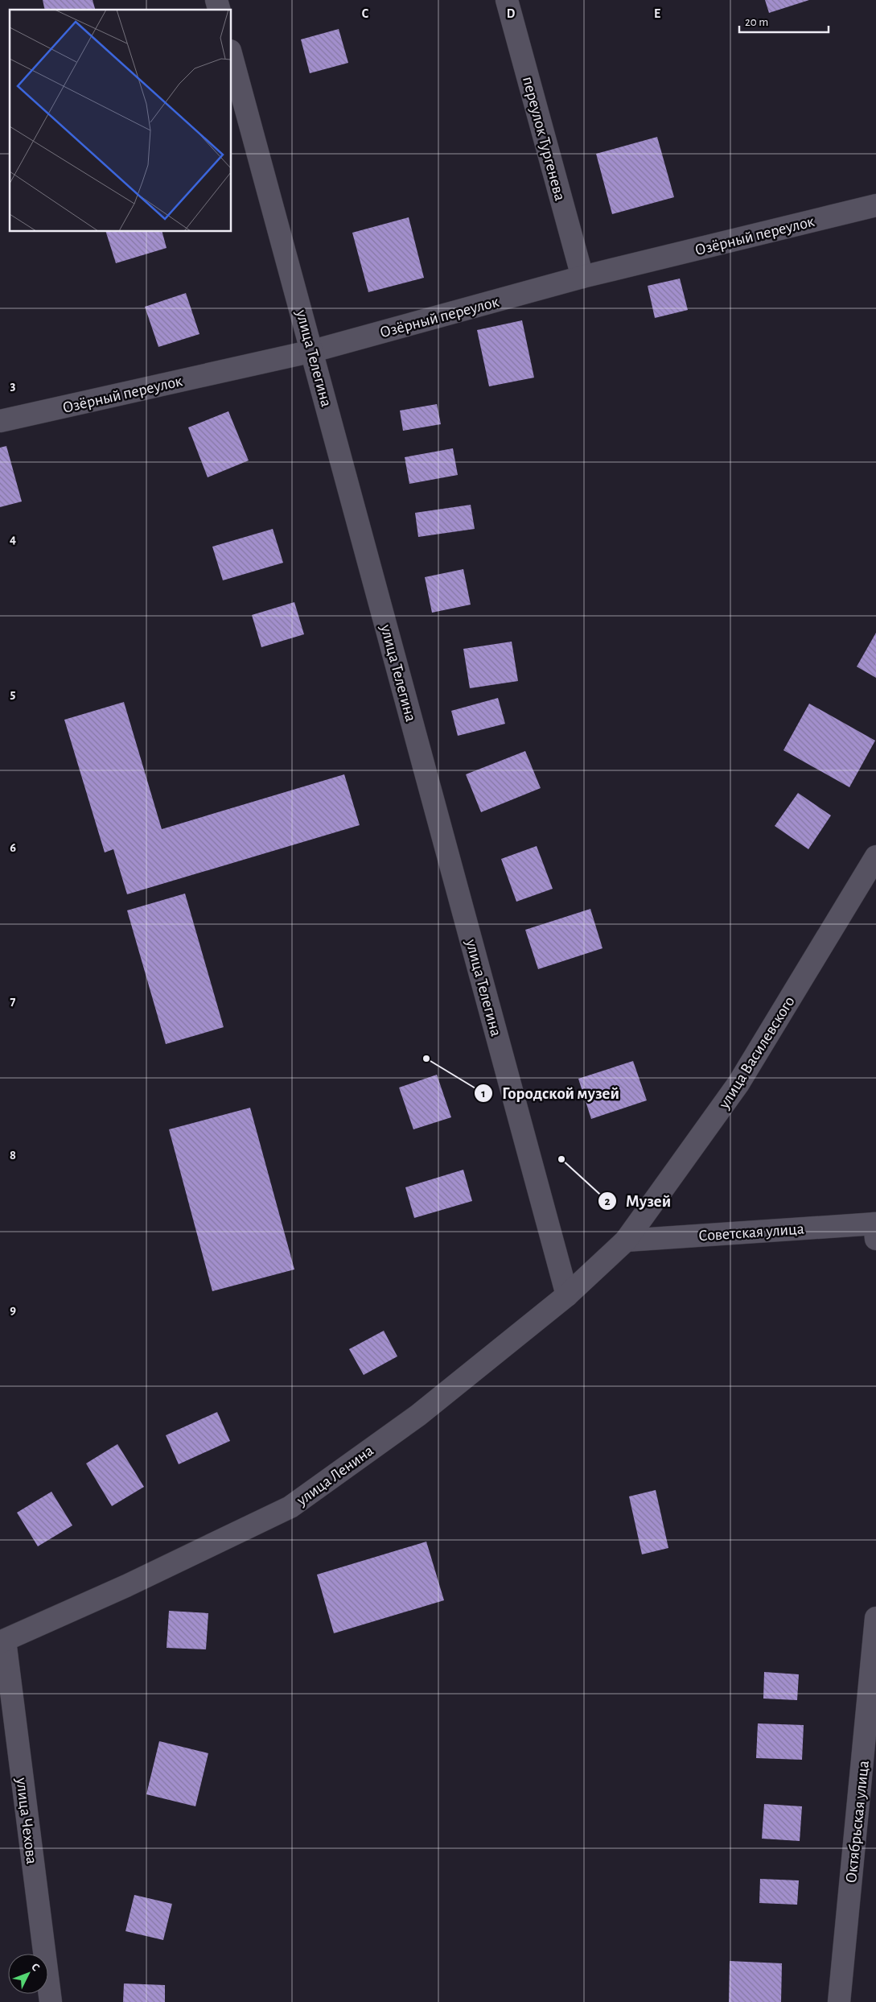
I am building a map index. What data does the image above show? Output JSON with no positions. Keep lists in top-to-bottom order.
{
  "streets": {
    "street": [
      "переулок Тургенева",
      "Озёрный переулок",
      "улица Телегина",
      "улица Василевского",
      "Советская улица",
      "улица Ленина",
      "улица Чехова",
      "Октябрьская улица"
    ]
  },
  "crossings": [
    ["переулок Тургенева", "Озёрный переулок"],
    ["Озёрный переулок", "улица Телегина"],
    ["улица Телегина", "улица Ленина"],
    ["улица Василевского", "Советская улица"],
    ["улица Василевского", "улица Ленина"],
    ["Советская улица", "улица Ленина"],
    ["улица Ленина", "улица Чехова"]
  ],
  "places": ["Городской музей", "Музей"],
  "scale_bar": "20 m",
  "north": "top right",
  "grid": {
    "columns": ["C", "D", "E"],
    "rows": [
      "3",
      "4",
      "5",
      "6",
      "7",
      "8",
      "9"
    ]
  }
}
